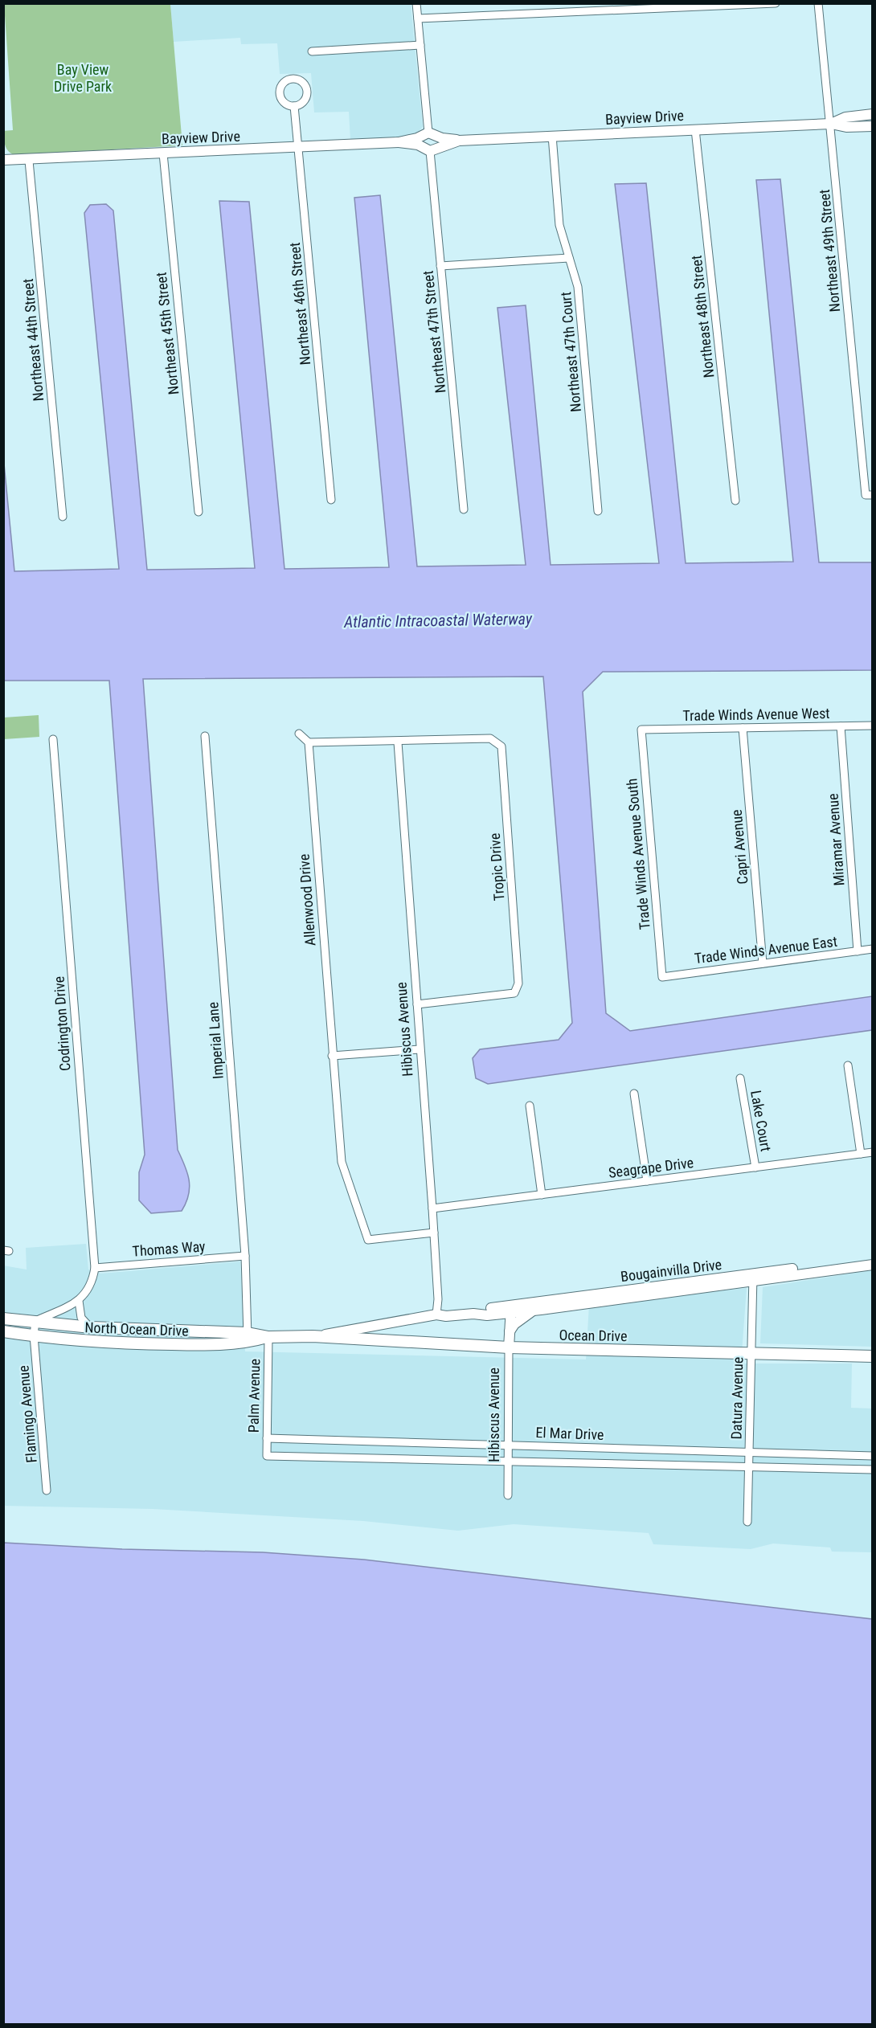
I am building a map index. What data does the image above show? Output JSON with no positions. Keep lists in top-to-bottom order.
{
  "streets": {
    "main road": ["North Ocean Drive", "Ocean Drive"],
    "street": [
      "Bayview Drive",
      "Northeast 49th Street",
      "Northeast 46th Street",
      "Northeast 48th Street",
      "Northeast 47th Street",
      "Northeast 45th Street",
      "Northeast 44th Street",
      "Northeast 47th Court",
      "Trade Winds Avenue West",
      "Miramar Avenue",
      "Capri Avenue",
      "Trade Winds Avenue South",
      "Tropic Drive",
      "Allenwood Drive",
      "Trade Winds Avenue East",
      "Codrington Drive",
      "Hibiscus Avenue",
      "Imperial Lane",
      "Lake Court",
      "Seagrape Drive",
      "Thomas Way",
      "Bougainvilla Drive",
      "Palm Avenue",
      "Datura Avenue",
      "Flamingo Avenue",
      "El Mar Drive"
    ]
  },
  "crossings": [
    ["Bayview Drive", "Northeast 49th Street"],
    ["Bayview Drive", "Northeast 46th Street"],
    ["Bayview Drive", "Northeast 48th Street"],
    ["Bayview Drive", "Northeast 47th Street"],
    ["Bayview Drive", "Northeast 45th Street"],
    ["Bayview Drive", "Northeast 44th Street"],
    ["Bayview Drive", "Northeast 47th Court"],
    ["Trade Winds Avenue West", "Miramar Avenue"],
    ["Trade Winds Avenue West", "Capri Avenue"],
    ["Trade Winds Avenue West", "Trade Winds Avenue South"],
    ["Miramar Avenue", "Trade Winds Avenue East"],
    ["Capri Avenue", "Trade Winds Avenue East"],
    ["Trade Winds Avenue South", "Trade Winds Avenue East"],
    ["Tropic Drive", "Hibiscus Avenue"],
    ["Allenwood Drive", "Hibiscus Avenue"],
    ["Codrington Drive", "Thomas Way"],
    ["Hibiscus Avenue", "Seagrape Drive"],
    ["Hibiscus Avenue", "Bougainvilla Drive"],
    ["Hibiscus Avenue", "Ocean Drive"],
    ["Hibiscus Avenue", "El Mar Drive"],
    ["Imperial Lane", "Thomas Way"],
    ["Imperial Lane", "North Ocean Drive"],
    ["Lake Court", "Seagrape Drive"],
    ["Bougainvilla Drive", "North Ocean Drive"],
    ["Bougainvilla Drive", "Ocean Drive"],
    ["Bougainvilla Drive", "Datura Avenue"],
    ["North Ocean Drive", "Ocean Drive"],
    ["North Ocean Drive", "Palm Avenue"],
    ["North Ocean Drive", "Flamingo Avenue"],
    ["Ocean Drive", "Datura Avenue"],
    ["Palm Avenue", "El Mar Drive"],
    ["Datura Avenue", "El Mar Drive"]
  ],
  "water": ["Atlantic Intracoastal Waterway"],
  "parks": ["Bay View Drive Park"]
}
